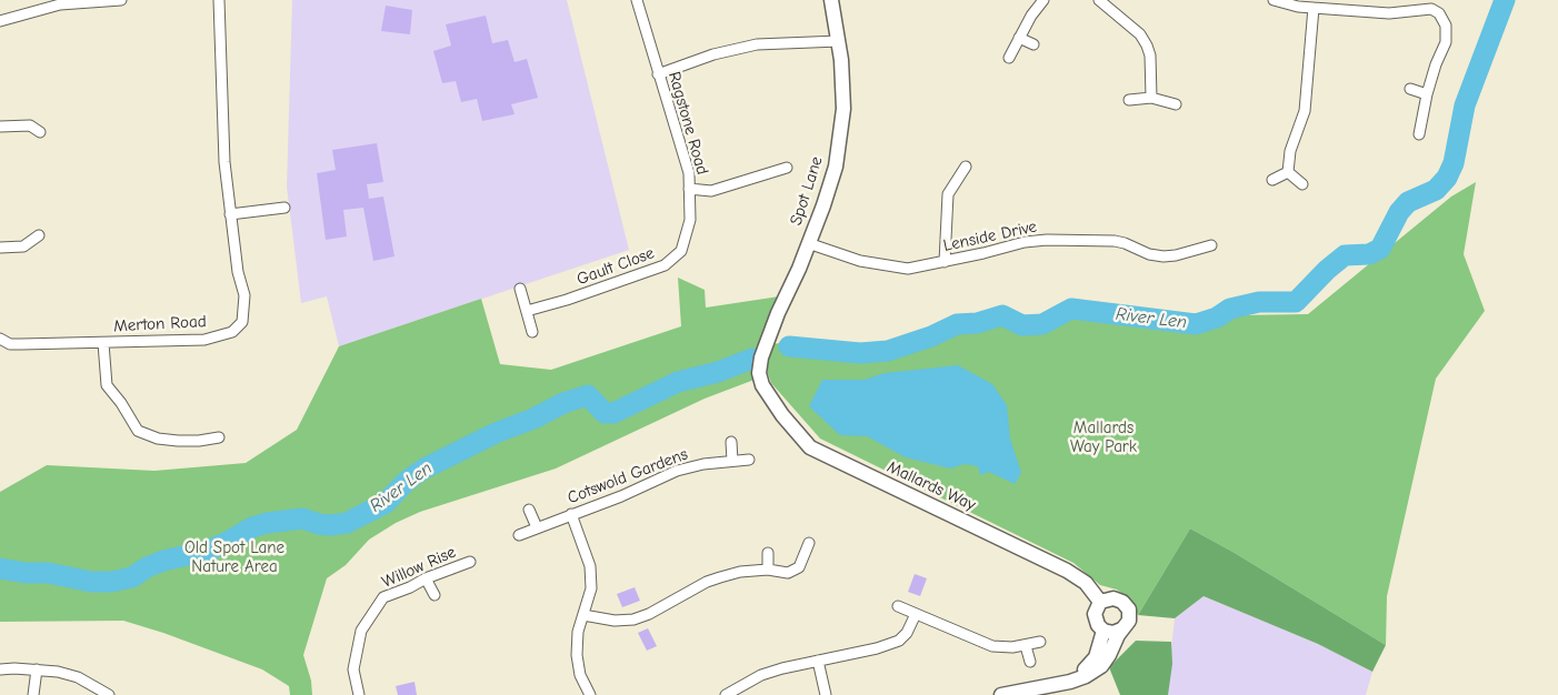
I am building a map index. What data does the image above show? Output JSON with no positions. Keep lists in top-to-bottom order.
{
  "streets": {
    "street": [
      "Ragstone Road",
      "Spot Lane",
      "Lenside Drive",
      "Gault Close",
      "Merton Road",
      "Cotswold Gardens",
      "Mallards Way",
      "Willow Rise"
    ]
  },
  "crossings": [
    ["Ragstone Road", "Gault Close"],
    ["Spot Lane", "Lenside Drive"],
    ["Spot Lane", "Mallards Way"]
  ],
  "water": ["River Len"],
  "parks": ["Mallards Way Park", "Old Spot Lane Nature Area"]
}
